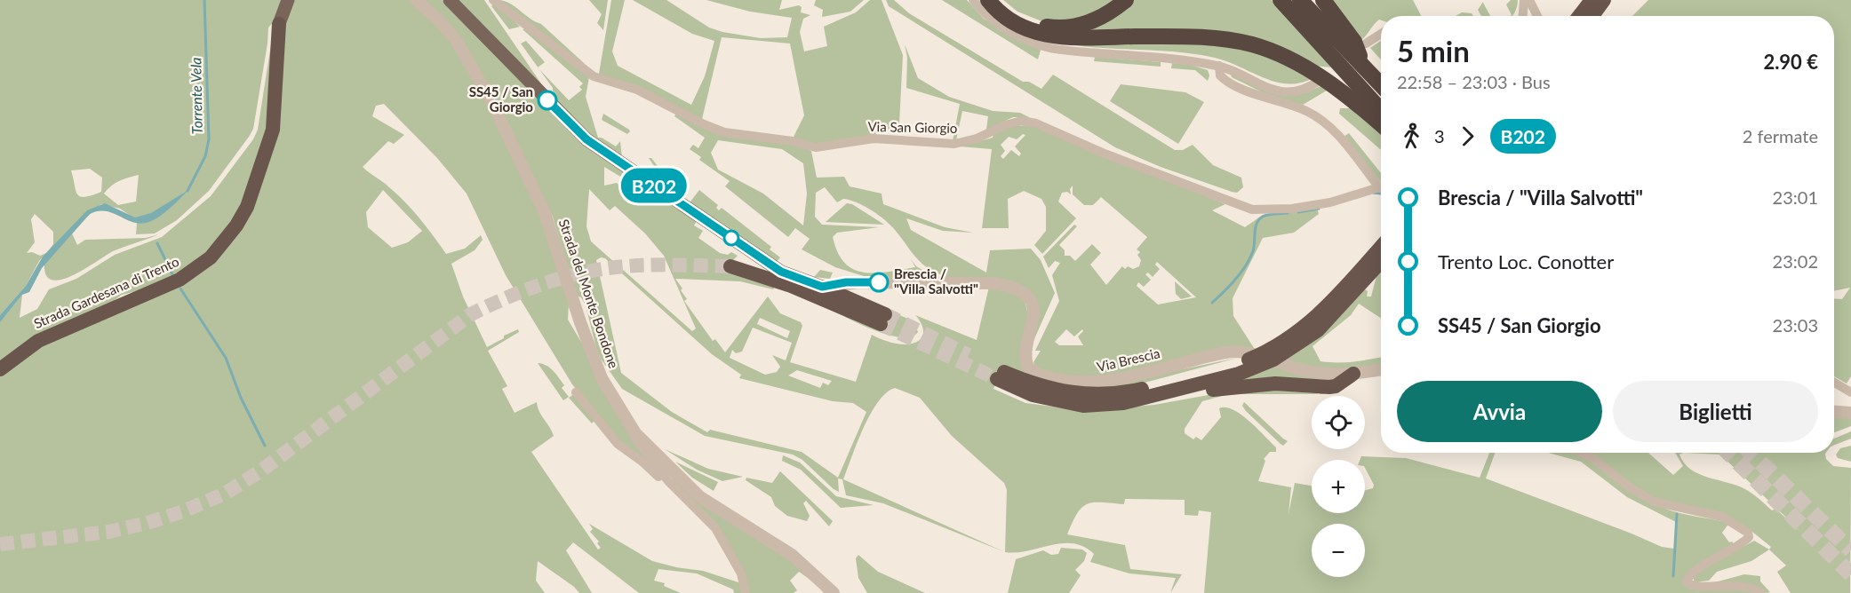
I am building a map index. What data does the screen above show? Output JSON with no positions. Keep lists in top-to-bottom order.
{
  "streets": {
    "highway": ["Strada Gardesana di Trento"],
    "street": ["Via San Giorgio", "Strada del Monte Bondone", "Via Brescia"]
  },
  "water": ["Torrente Vela"],
  "places": ["SS45 / San Giorgio", "Brescia / \"Villa Salvotti\""],
  "lines": ["bus line B202"],
  "page": {
    "on_map": "B202",
    "heading": ["5 min", "22:58 – 23:03 · Bus", "2.90 €"],
    "legs": ["3", "B202", "2 fermate"],
    "list": [
      {
        "name": "Brescia / \"Villa Salvotti\"",
        "value": "23:01"
      },
      {
        "name": "Trento Loc. Conotter",
        "value": "23:02"
      },
      {
        "name": "SS45 / San Giorgio",
        "value": "23:03"
      }
    ],
    "buttons": ["Avvia", "Biglietti"],
    "map_buttons": ["+", "−"]
  }
}
